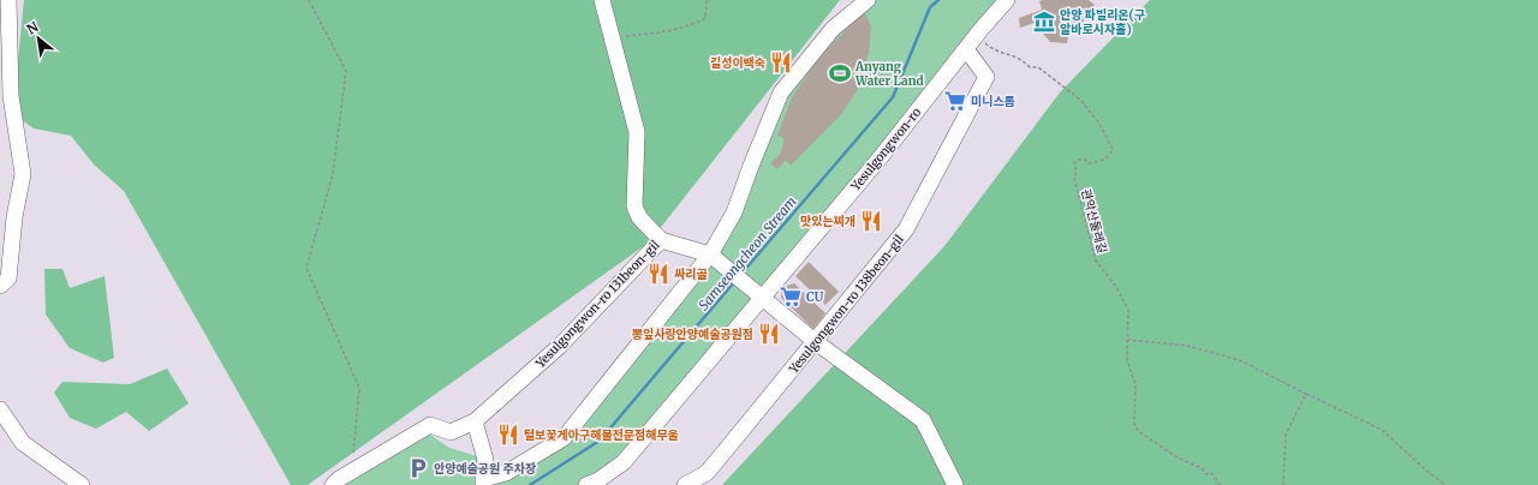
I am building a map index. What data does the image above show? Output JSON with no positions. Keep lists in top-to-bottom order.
{
  "streets": {
    "street": ["Yesulgongwon-ro", "Yesulgongwon-ro 131beon-gil", "Yesulgongwon-ro 138beon-gil"],
    "path": ["관악산둘레길"]
  },
  "crossings": [
    ["Yesulgongwon-ro", "관악산둘레길"],
    ["Yesulgongwon-ro", "Yesulgongwon-ro 138beon-gil"]
  ],
  "water": ["Samseongcheon Stream"],
  "places": {
    "museum": ["안양 파빌리온(구 알바로시자홀)"],
    "restaurant": [
      "길성이백숙",
      "맛있는찌개",
      "싸리골",
      "뽕잎사랑안양예술공원점",
      "털보꽃게아구해물전문점해무울"
    ],
    "sports": ["Anyang Water Land"],
    "supermarket": ["미니스톱", "CU"],
    "parking": ["안양예술공원 주차장"]
  },
  "north": "top left"
}
